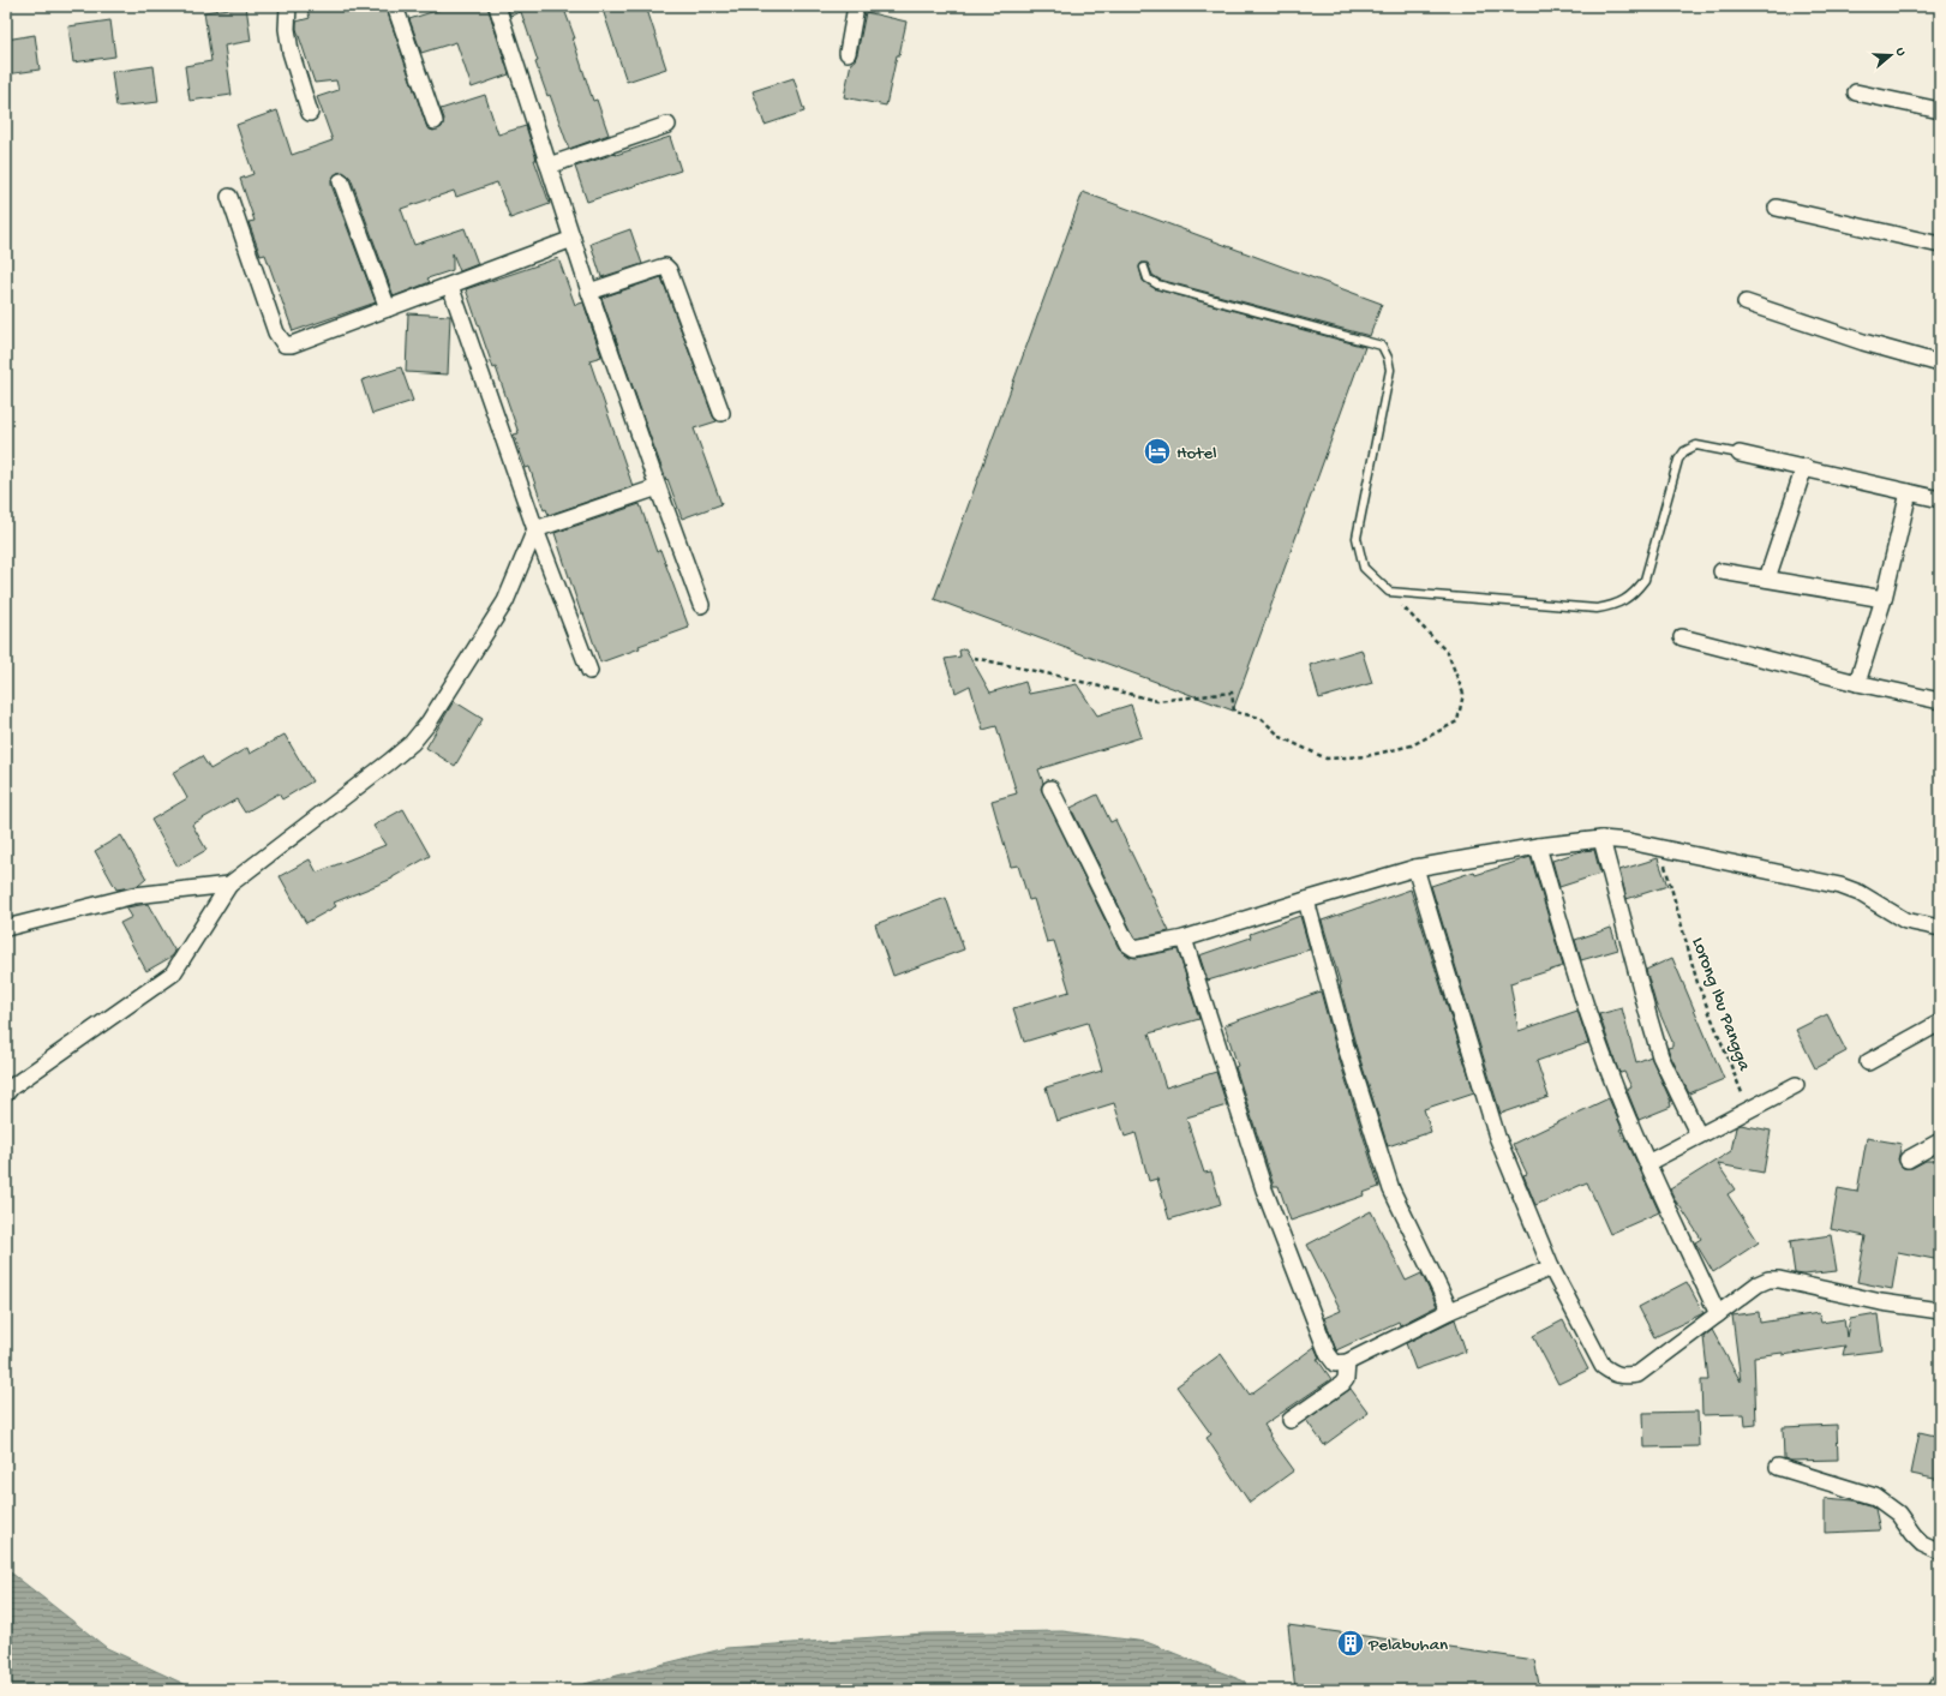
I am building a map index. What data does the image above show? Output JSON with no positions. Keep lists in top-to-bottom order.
{
  "streets": {
    "path": ["Lorong Ibu Pangga"]
  },
  "places": {
    "hotel": ["Hotel"],
    "building": ["Pelabuhan"]
  },
  "north": "right"
}
